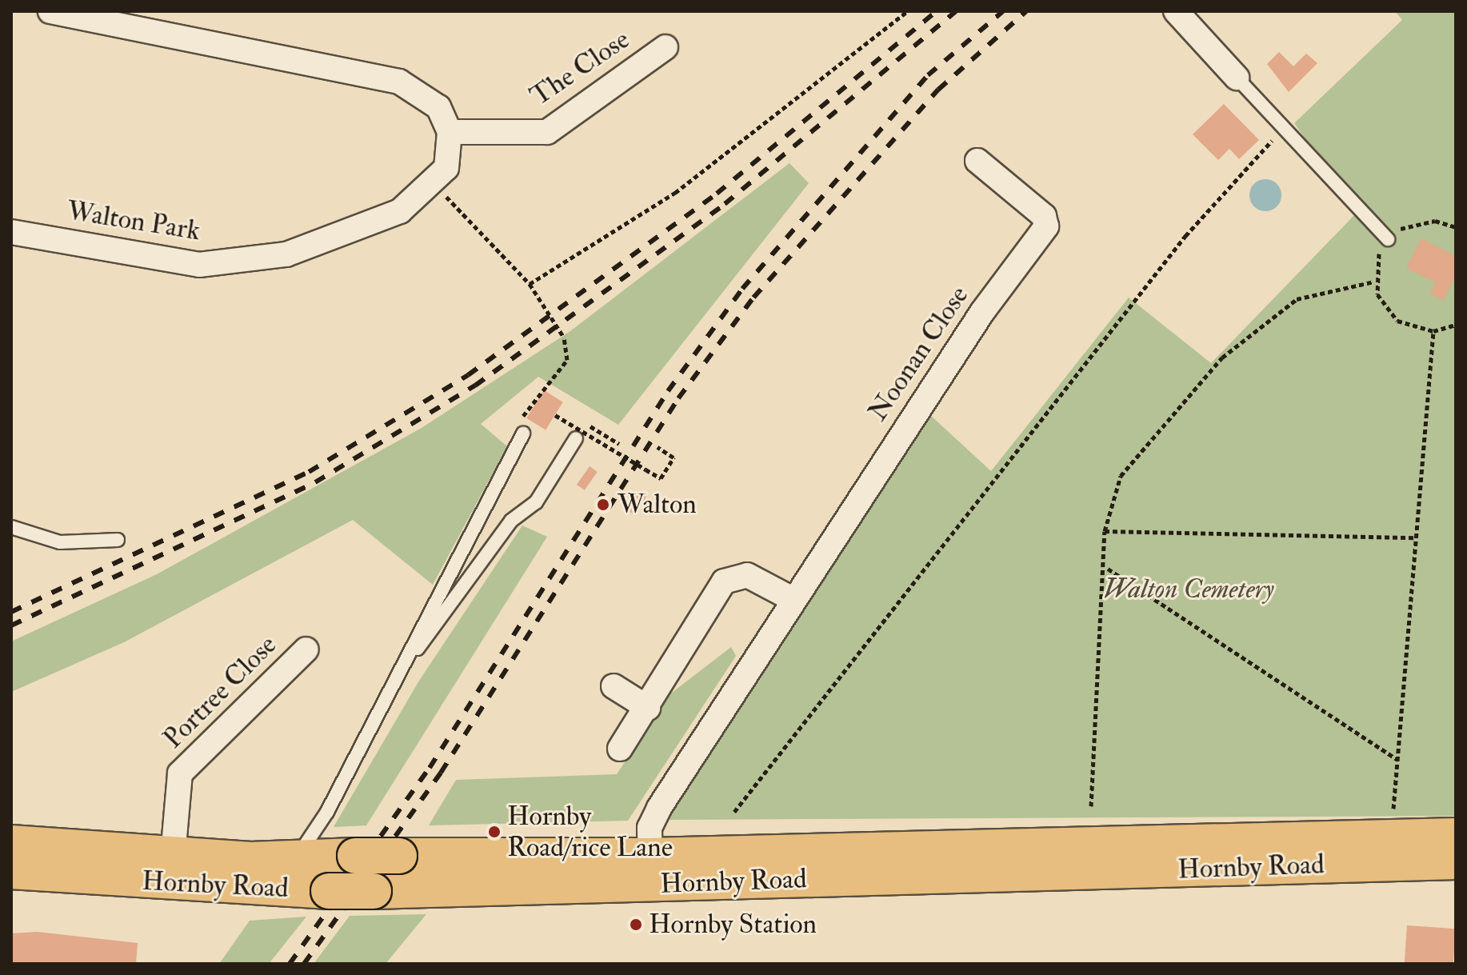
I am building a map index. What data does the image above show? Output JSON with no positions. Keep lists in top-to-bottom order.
{
  "streets": {
    "main road": ["Hornby Road"],
    "street": [
      "The Close",
      "Walton Park",
      "Noonan Close",
      "Portree Close"
    ]
  },
  "crossings": [
    ["The Close", "Walton Park"],
    ["Noonan Close", "Hornby Road"],
    ["Portree Close", "Hornby Road"]
  ],
  "parks": ["Walton Cemetery"],
  "places": ["Walton", "Hornby Road/rice Lane", "Hornby Station"]
}
